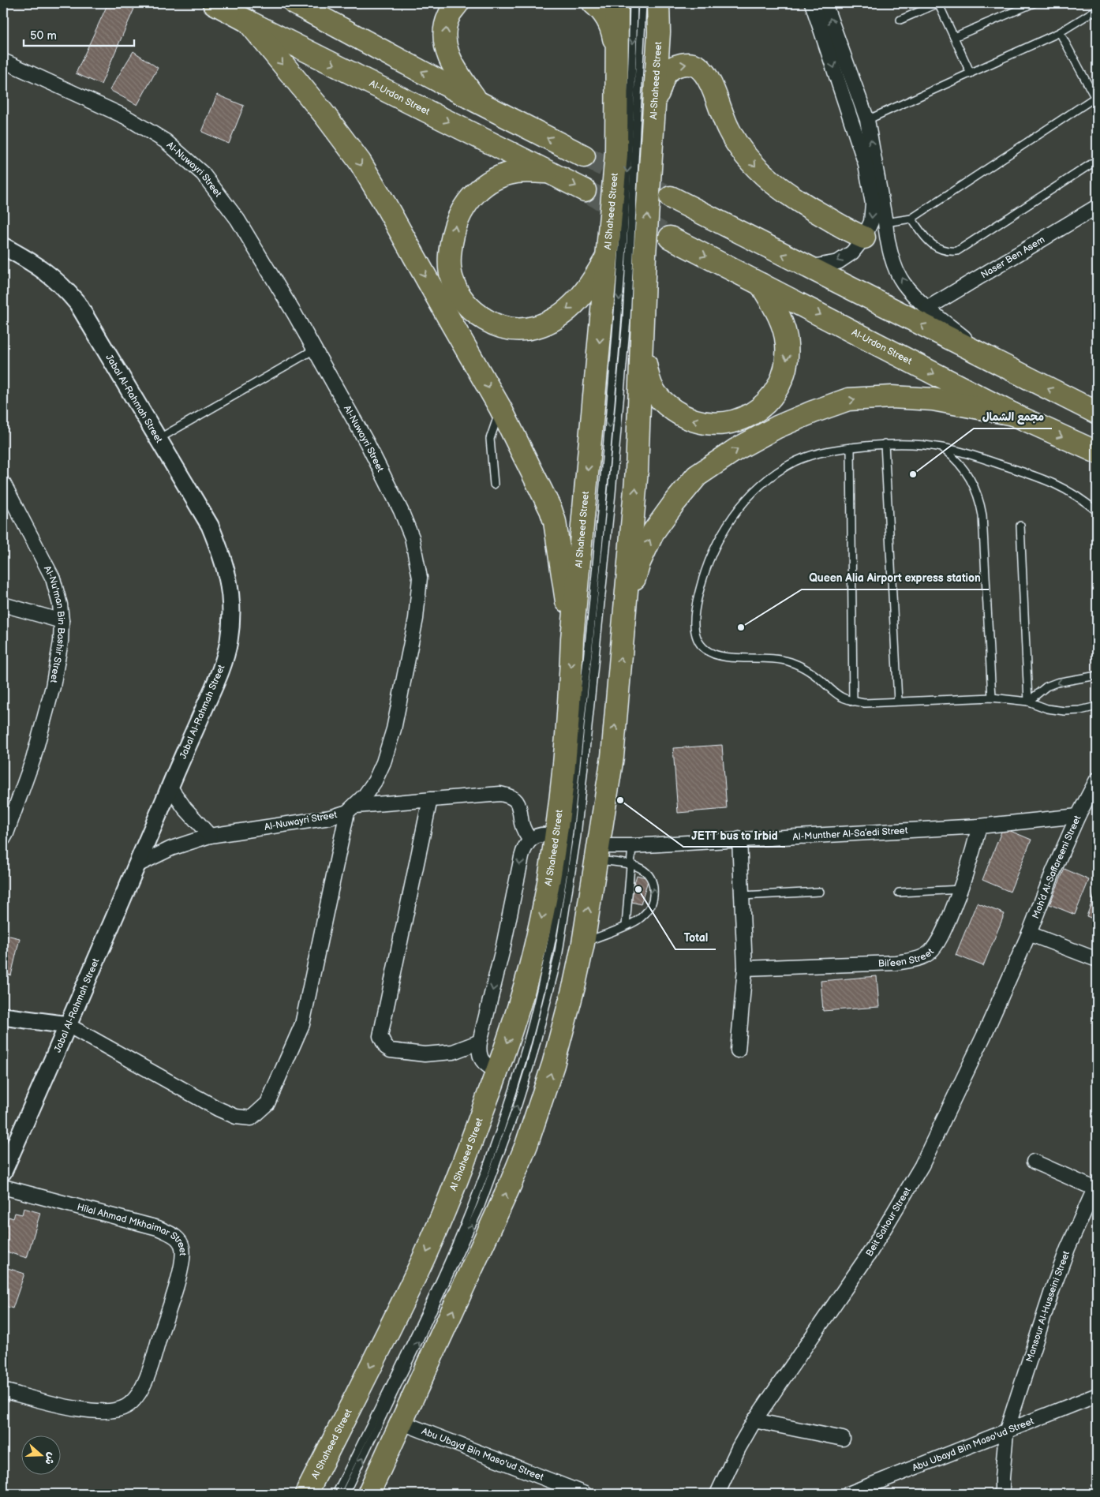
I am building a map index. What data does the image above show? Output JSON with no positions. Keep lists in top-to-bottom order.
{
  "streets": {
    "highway": ["Al-Shaheed Street", "Al-Urdon Street", "Al Shaheed Street"],
    "street": [
      "Al-Nuwayri Street",
      "Naser Ben Asem",
      "Jabal Al-Rahmah Street",
      "Al-Nu'man Bin Bashir Street",
      "Al-Munther Al-Sa’edi Street",
      "Moh’d Al-Saffareeni Street",
      "Bil’een Street",
      "Beit Sahour Street",
      "Hilal Ahmad Mkhaimar Street",
      "Mansour Al-Husseini Street",
      "Abu Ubayd Bin Maso'ud Street"
    ]
  },
  "crossings": [
    ["Al-Nuwayri Street", "Jabal Al-Rahmah Street"],
    ["Al-Munther Al-Sa’edi Street", "Moh’d Al-Saffareeni Street"],
    ["Al-Munther Al-Sa’edi Street", "Bil’een Street"],
    ["Moh’d Al-Saffareeni Street", "Beit Sahour Street"],
    ["Mansour Al-Husseini Street", "Abu Ubayd Bin Maso'ud Street"]
  ],
  "places": [
    "مجمع الشمال",
    "Queen Alia Airport express station",
    "JETT bus to Irbid",
    "Total"
  ],
  "scale_bar": "50 m",
  "north": "right"
}
